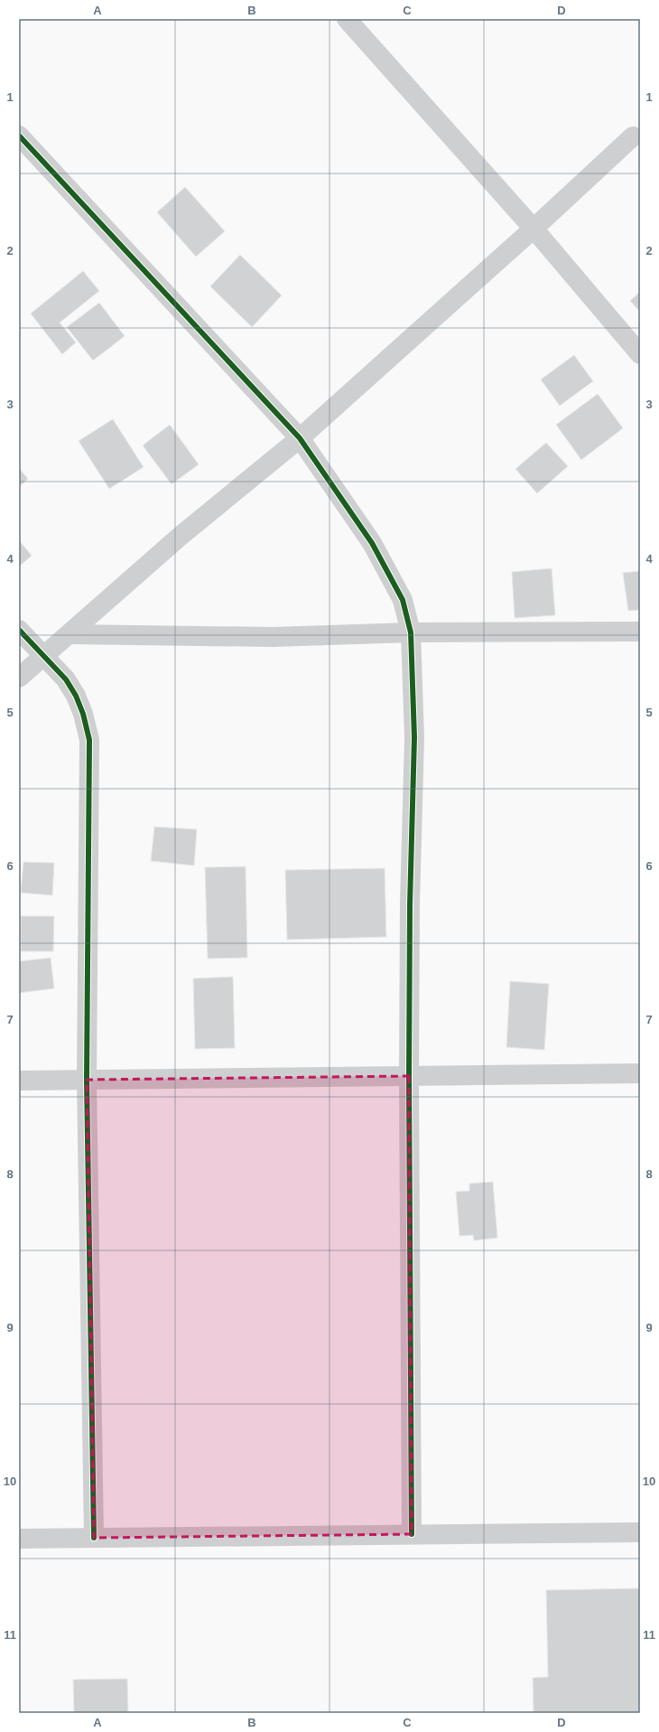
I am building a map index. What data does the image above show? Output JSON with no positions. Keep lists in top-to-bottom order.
{
  "grid": {
    "columns": [
      "A",
      "B",
      "C",
      "D"
    ],
    "rows": [
      "1",
      "2",
      "3",
      "4",
      "5",
      "6",
      "7",
      "8",
      "9",
      "10",
      "11"
    ]
  }
}
